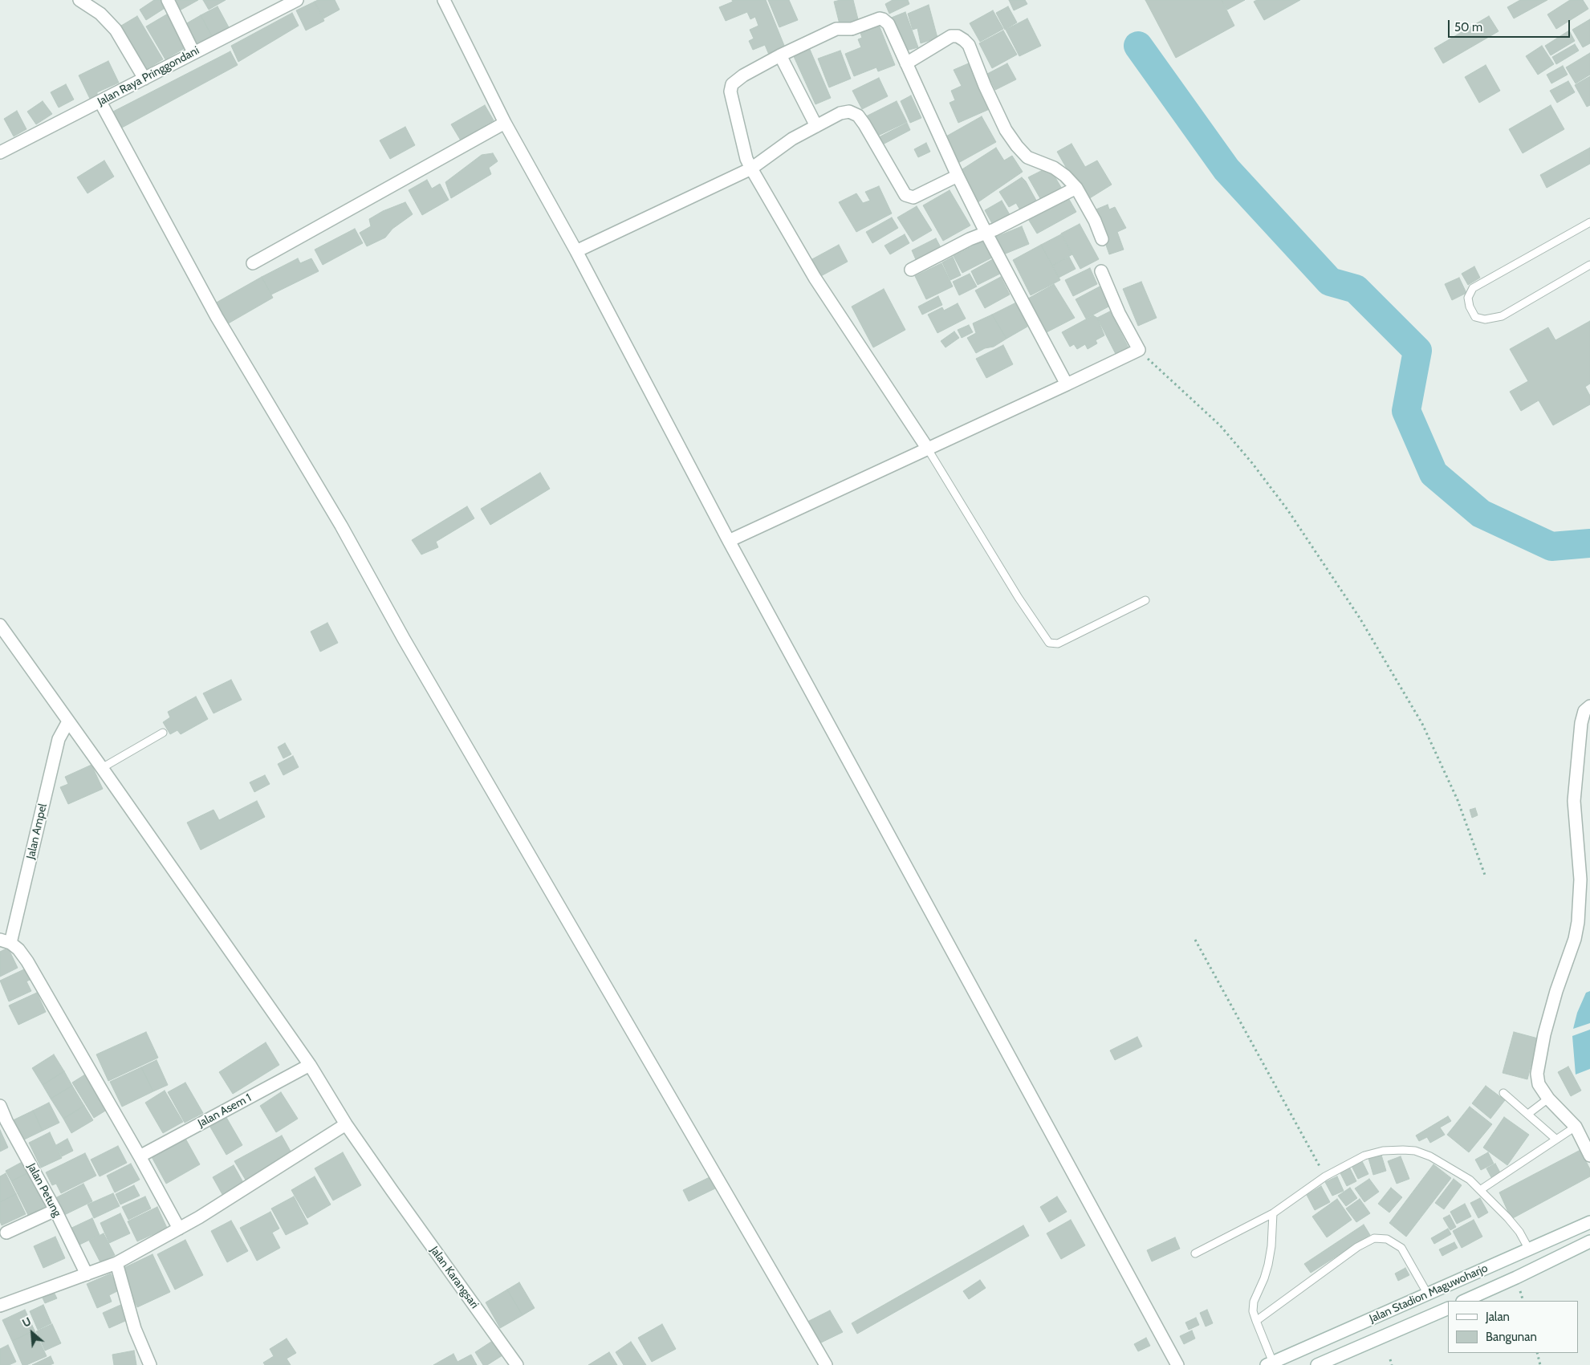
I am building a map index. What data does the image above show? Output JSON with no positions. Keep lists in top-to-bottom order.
{
  "streets": {
    "street": [
      "Jalan Raya Pringgondani",
      "Jalan Ampel",
      "Jalan Asem 1",
      "Jalan Petung",
      "Jalan Karangsari",
      "Jalan Stadion Maguwoharjo"
    ]
  },
  "crossings": [
    ["Jalan Ampel", "Jalan Karangsari"],
    ["Jalan Asem 1", "Jalan Karangsari"]
  ],
  "legend": ["Jalan", "Bangunan"],
  "scale_bar": "50 m",
  "north": "top left"
}
